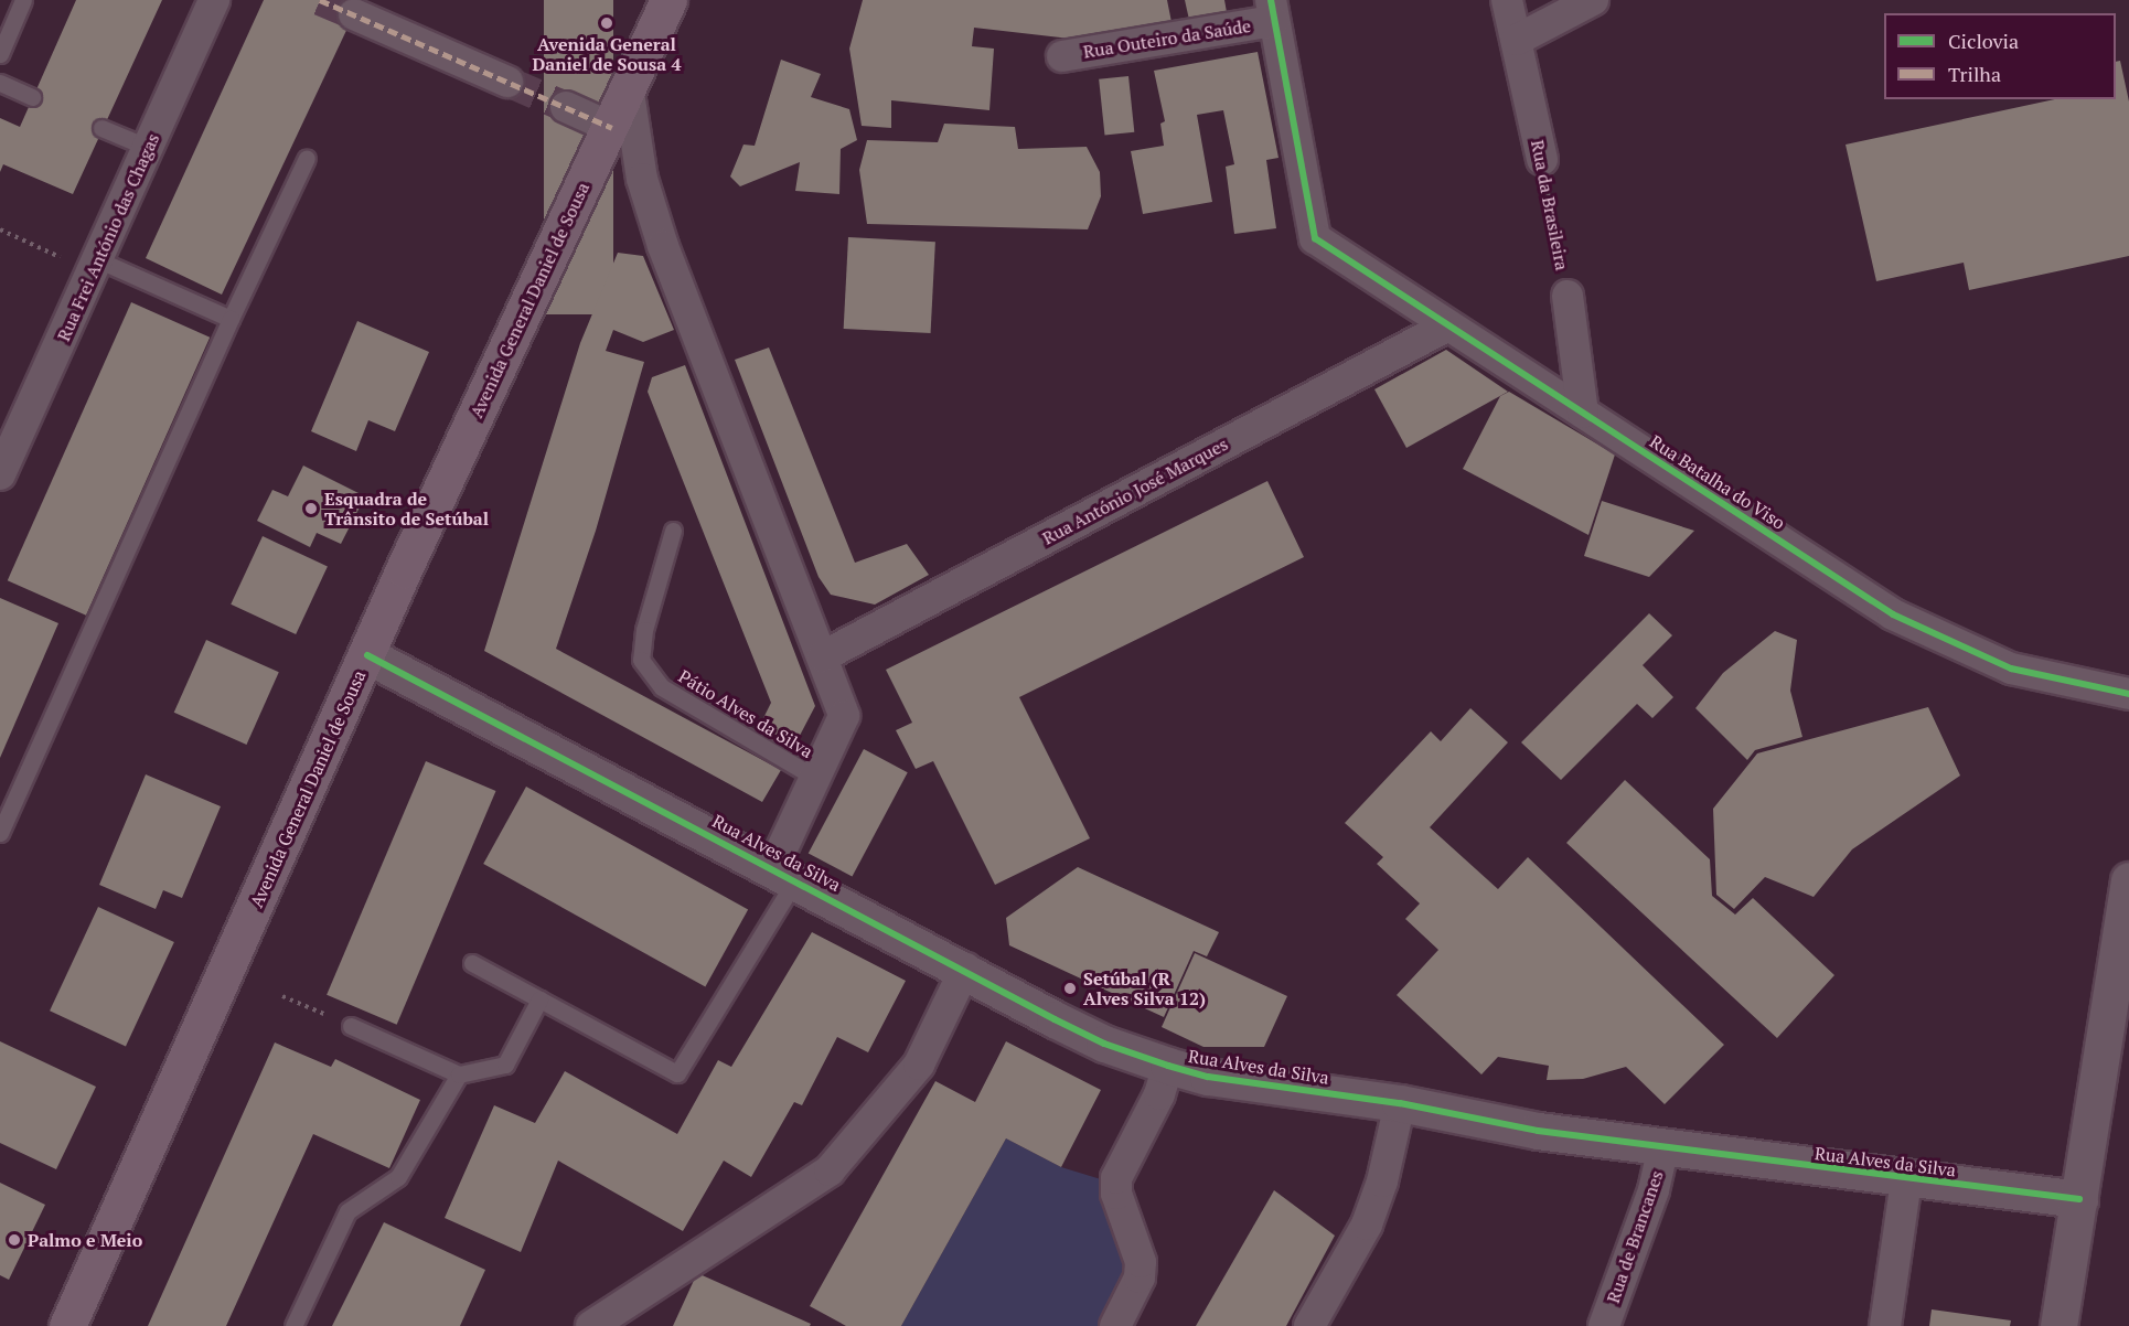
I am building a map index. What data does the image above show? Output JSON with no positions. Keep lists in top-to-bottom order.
{
  "streets": {
    "main road": ["Avenida General Daniel de Sousa"],
    "street": [
      "Rua Outeiro da Saúde",
      "Rua da Brasileira",
      "Rua Frei António das Chagas",
      "Rua Batalha do Viso",
      "Rua António José Marques",
      "Rua Alves da Silva",
      "Rua de Brancanes"
    ],
    "lane": ["Pátio Alves da Silva"]
  },
  "crossings": [
    ["Rua Outeiro da Saúde", "Rua Batalha do Viso"],
    ["Rua da Brasileira", "Rua Batalha do Viso"],
    ["Avenida General Daniel de Sousa", "Rua Alves da Silva"],
    ["Rua Batalha do Viso", "Rua António José Marques"],
    ["Rua Alves da Silva", "Rua de Brancanes"]
  ],
  "places": [
    "Avenida General Daniel de Sousa 4",
    "Esquadra de Trânsito de Setúbal",
    "Setúbal (R Alves Silva 12)",
    "Palmo e Meio"
  ],
  "legend": ["Ciclovia", "Trilha"]
}
